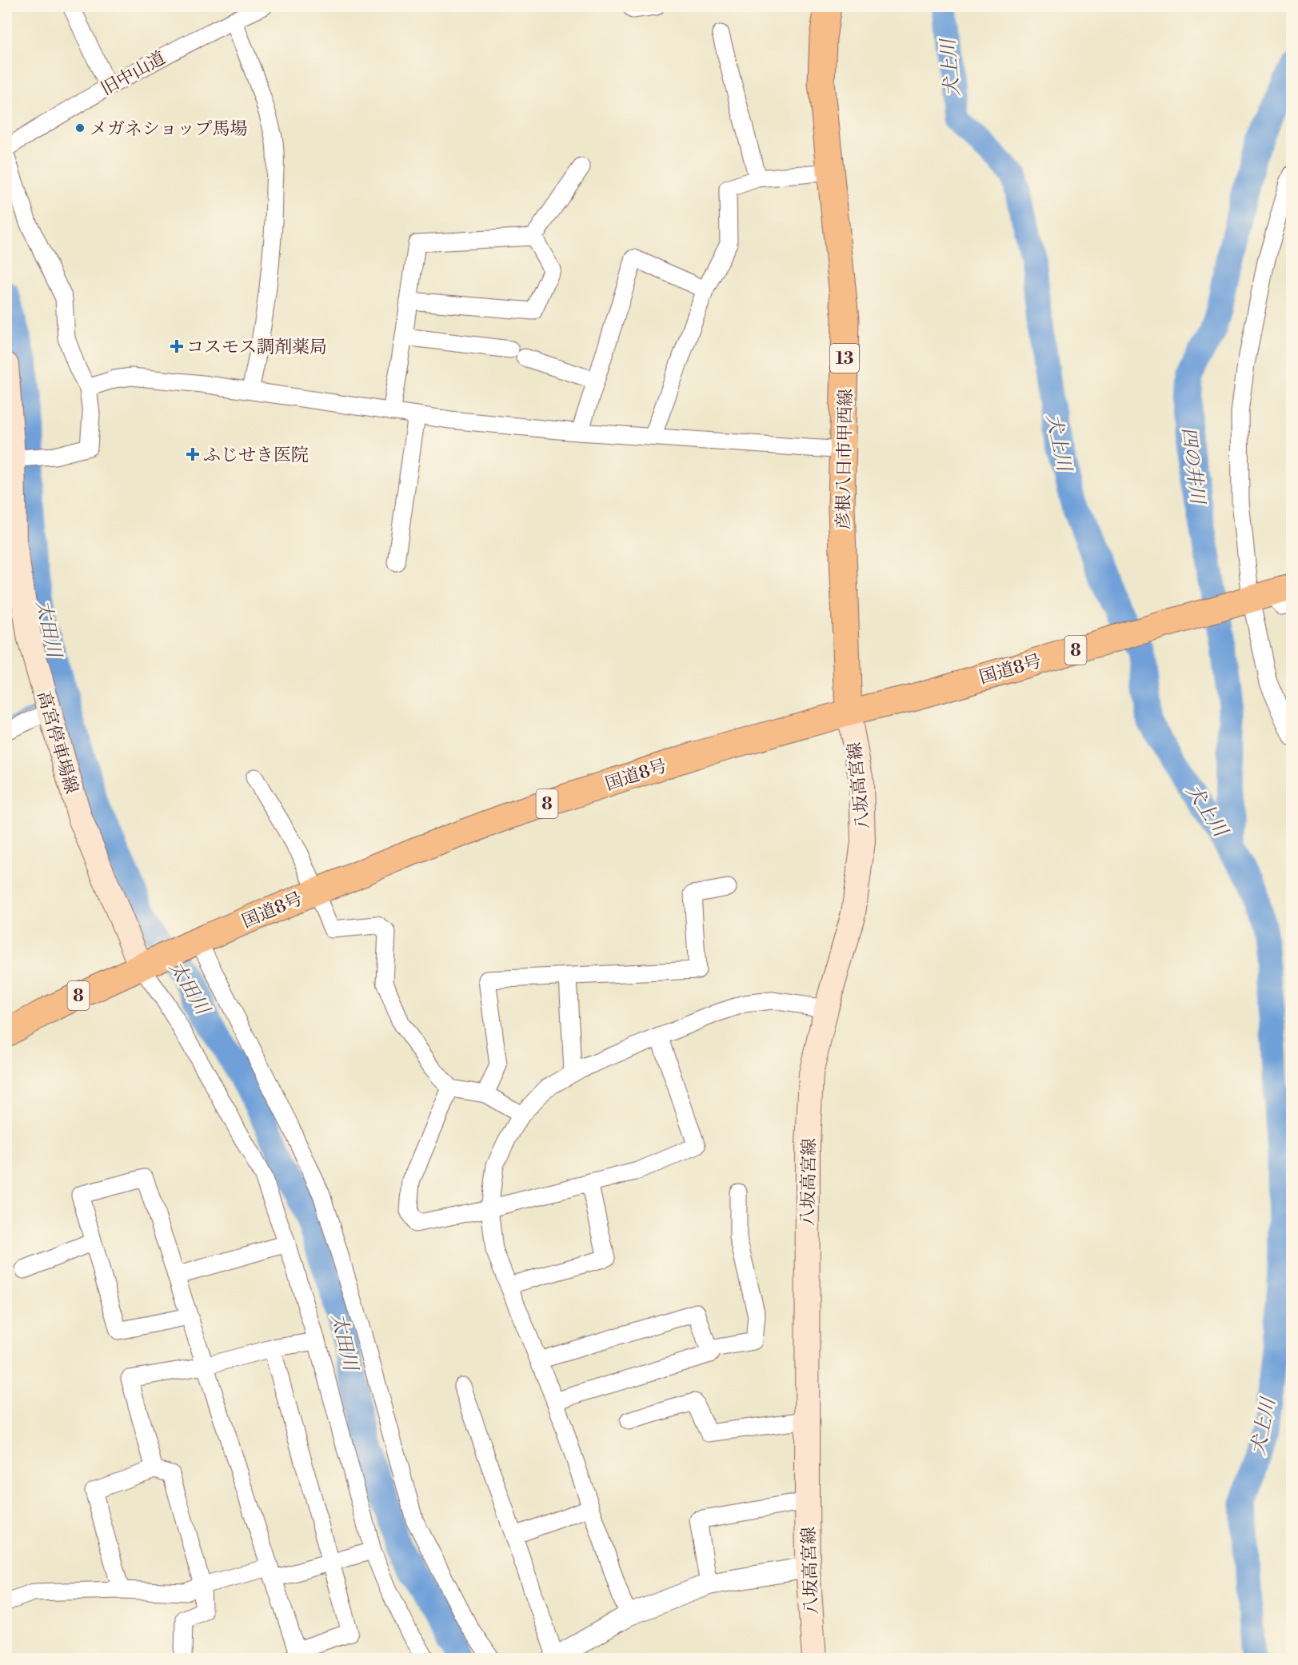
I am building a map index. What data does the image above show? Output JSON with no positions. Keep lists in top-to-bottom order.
{
  "streets": {
    "main road": [
      "13",
      "彦根八日市甲西線",
      "8",
      "国道8号",
      "高宮停車場線",
      "八坂高宮線"
    ],
    "street": ["旧中山道"]
  },
  "crossings": [
    ["彦根八日市甲西線", "国道8号"],
    ["彦根八日市甲西線", "八坂高宮線"],
    ["国道8号", "高宮停車場線"],
    ["国道8号", "八坂高宮線"]
  ],
  "water": ["犬上川", "四の井川", "太田川"],
  "places": {
    "other": ["メガネショップ馬場"],
    "health": ["コスモス調剤薬局", "ふじせき医院"]
  }
}
